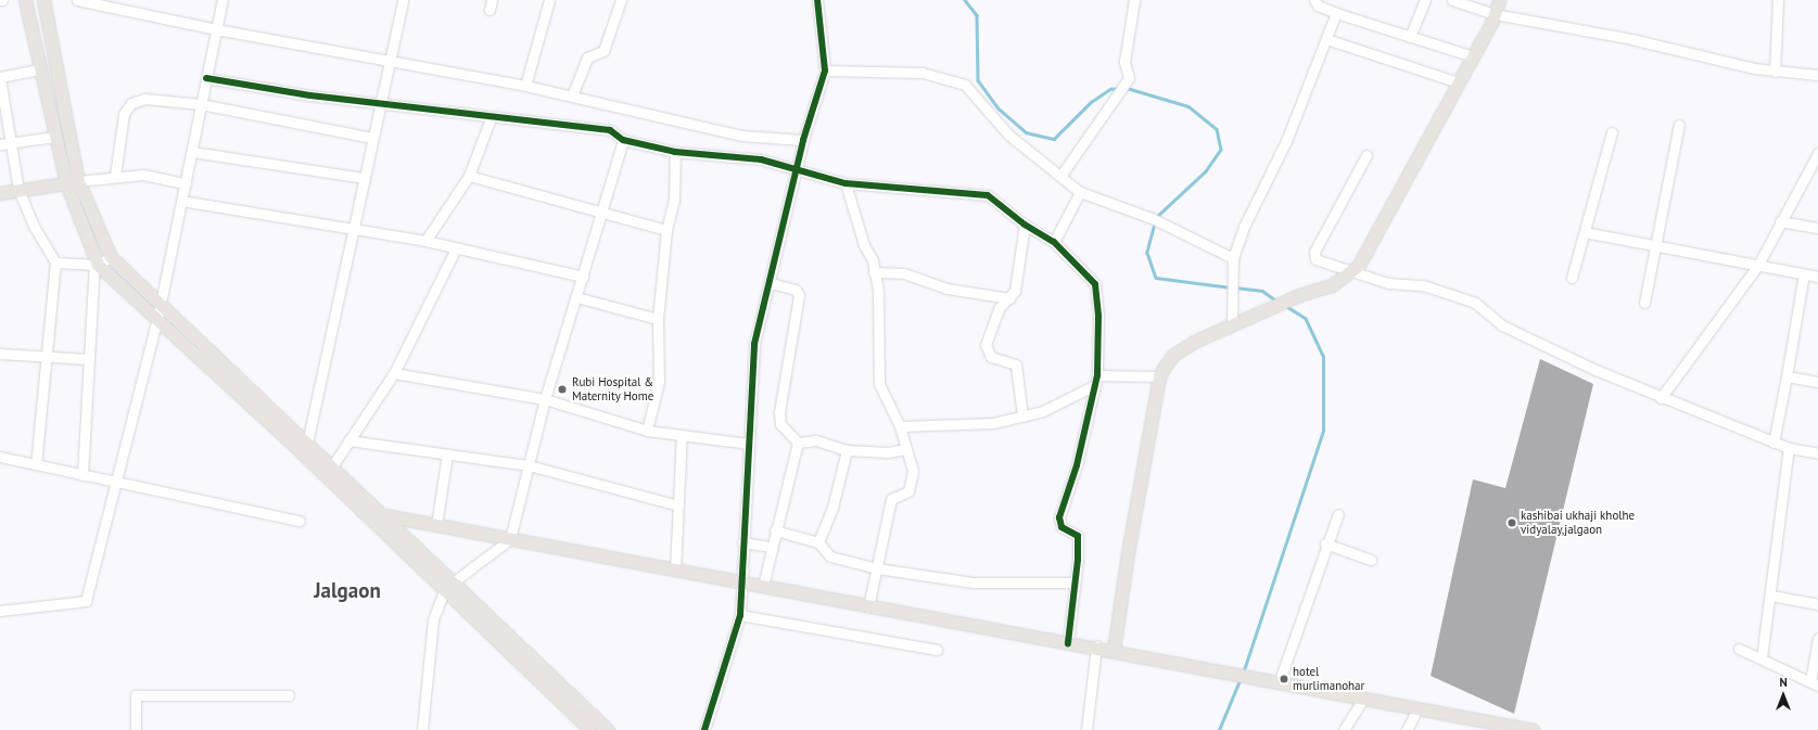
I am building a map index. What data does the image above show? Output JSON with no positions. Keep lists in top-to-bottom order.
{
  "districts": ["Jalgaon"],
  "places": ["Rubi Hospital & Maternity Home", "kashibai ukhaji kholhe vidyalay,jalgaon", "hotel murlimanohar"],
  "north": "top"
}
